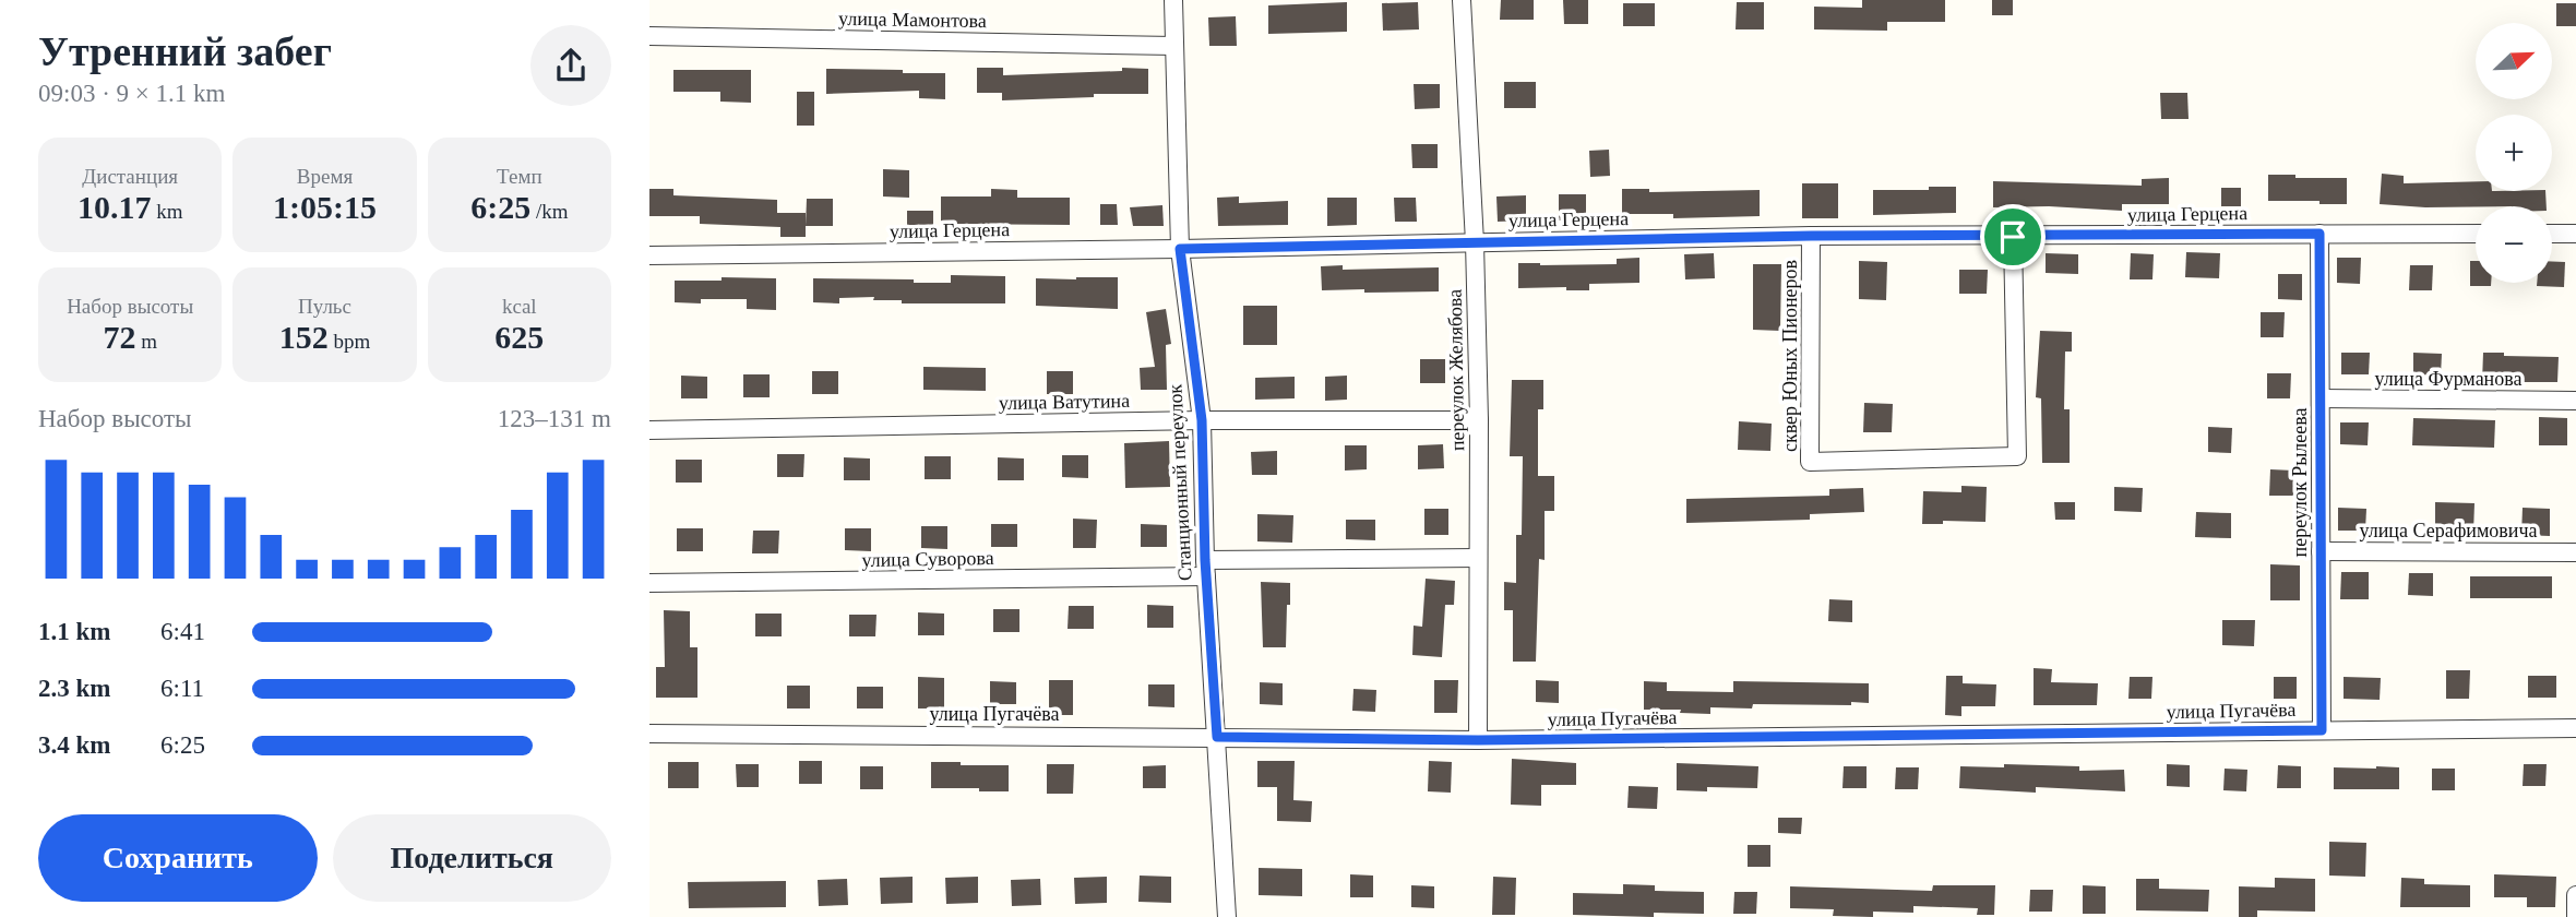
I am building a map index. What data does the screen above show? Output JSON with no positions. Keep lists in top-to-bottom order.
{
  "streets": {
    "street": [
      "улица Мамонтова",
      "улица Герцена",
      "сквер Юных Пионеров",
      "переулок Желябова",
      "улица Фурманова",
      "улица Ватутина",
      "Станционный переулок",
      "переулок Рылеева",
      "улица Серафимовича",
      "улица Суворова",
      "улица Пугачёва"
    ]
  },
  "crossings": [
    ["улица Мамонтова", "Станционный переулок"],
    ["улица Герцена", "сквер Юных Пионеров"],
    ["улица Герцена", "переулок Желябова"],
    ["улица Герцена", "Станционный переулок"],
    ["улица Герцена", "переулок Рылеева"],
    ["переулок Желябова", "улица Ватутина"],
    ["переулок Желябова", "улица Суворова"],
    ["переулок Желябова", "улица Пугачёва"],
    ["улица Фурманова", "переулок Рылеева"],
    ["улица Ватутина", "Станционный переулок"],
    ["Станционный переулок", "улица Суворова"],
    ["Станционный переулок", "улица Пугачёва"],
    ["переулок Рылеева", "улица Серафимовича"],
    ["переулок Рылеева", "улица Пугачёва"]
  ],
  "north": "top right",
  "page": {
    "heading": ["Утренний забег", "09:03 · 9 × 1.1 km"],
    "map_buttons": ["+", "−"],
    "stats": [
      ["Дистанция", "10.17 km"],
      ["Время", "1:05:15"],
      ["Темп", "6:25 /km"],
      ["Набор высоты", "72 m"],
      ["Пульс", "152 bpm"],
      ["kcal", "625"]
    ],
    "chart": ["Набор высоты", "123–131 m"],
    "list": [
      {
        "name": "1.1 km",
        "note": "6:41"
      },
      {
        "name": "2.3 km",
        "note": "6:11"
      },
      {
        "name": "3.4 km",
        "note": "6:25"
      }
    ],
    "buttons": ["Сохранить", "Поделиться"]
  }
}
